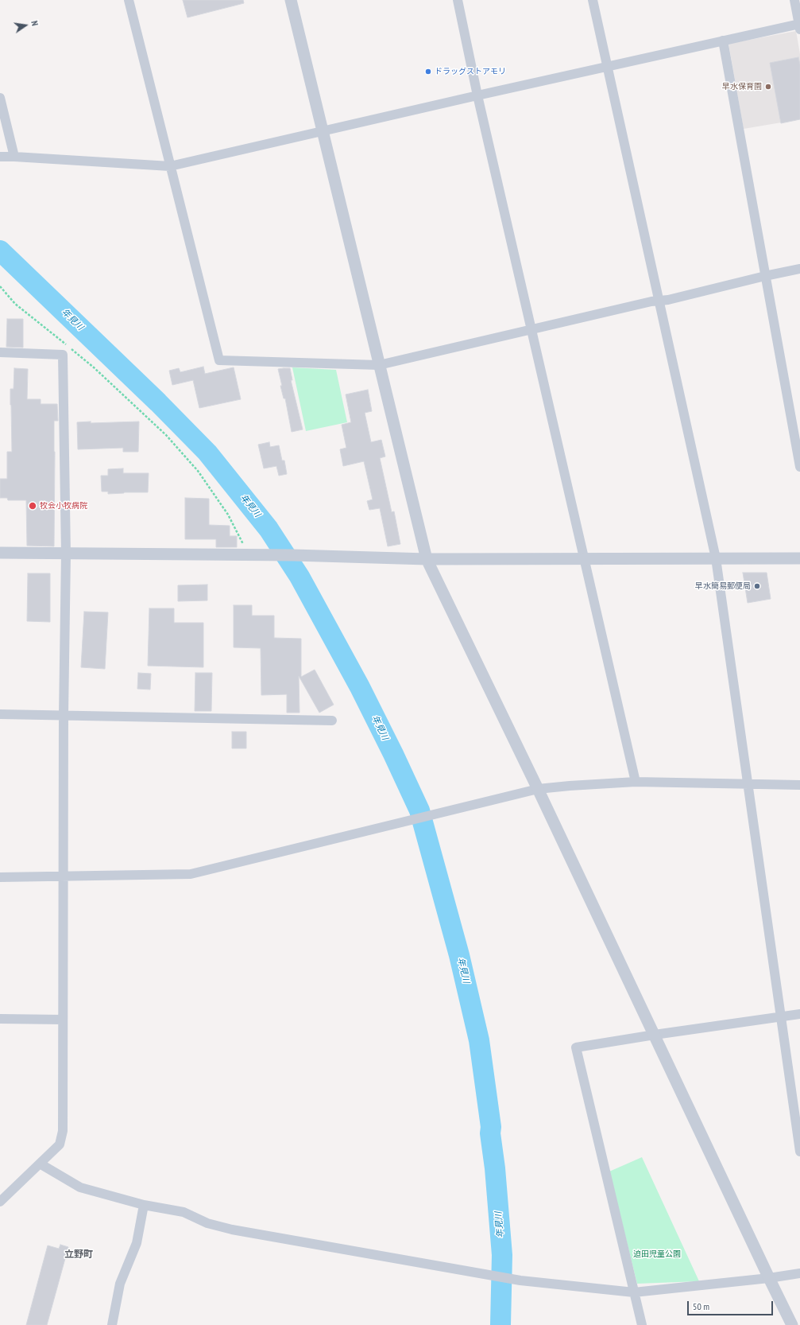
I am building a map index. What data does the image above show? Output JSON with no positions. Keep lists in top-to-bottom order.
{
  "districts": ["立野町"],
  "water": ["年見川"],
  "parks": ["迫田児童公園"],
  "places": [
    "ドラッグストアモリ",
    "早水保育園",
    "牧会小牧病院",
    "早水簡易郵便局"
  ],
  "scale_bar": "50 m",
  "north": "right"
}
